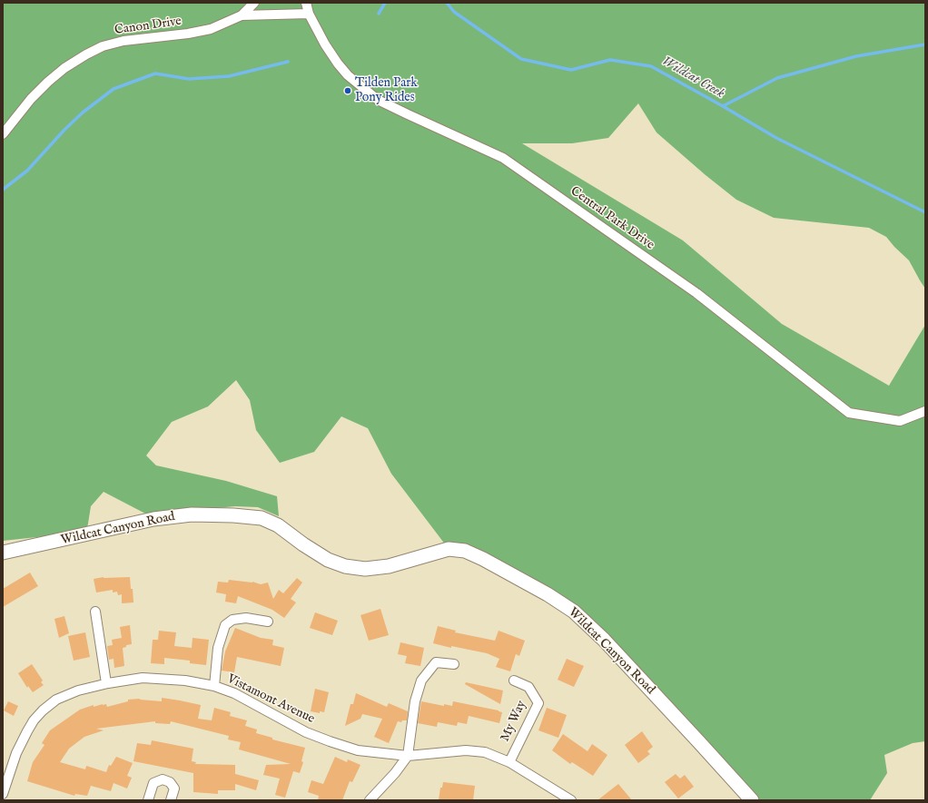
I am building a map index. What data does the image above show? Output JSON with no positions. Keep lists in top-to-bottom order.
{
  "streets": {
    "street": [
      "Canon Drive",
      "Central Park Drive",
      "Wildcat Canyon Road",
      "Vistamont Avenue",
      "My Way"
    ]
  },
  "crossings": [
    ["Canon Drive", "Central Park Drive"],
    ["Vistamont Avenue", "My Way"]
  ],
  "water": ["Wildcat Creek"],
  "places": ["Tilden Park Pony Rides"]
}
